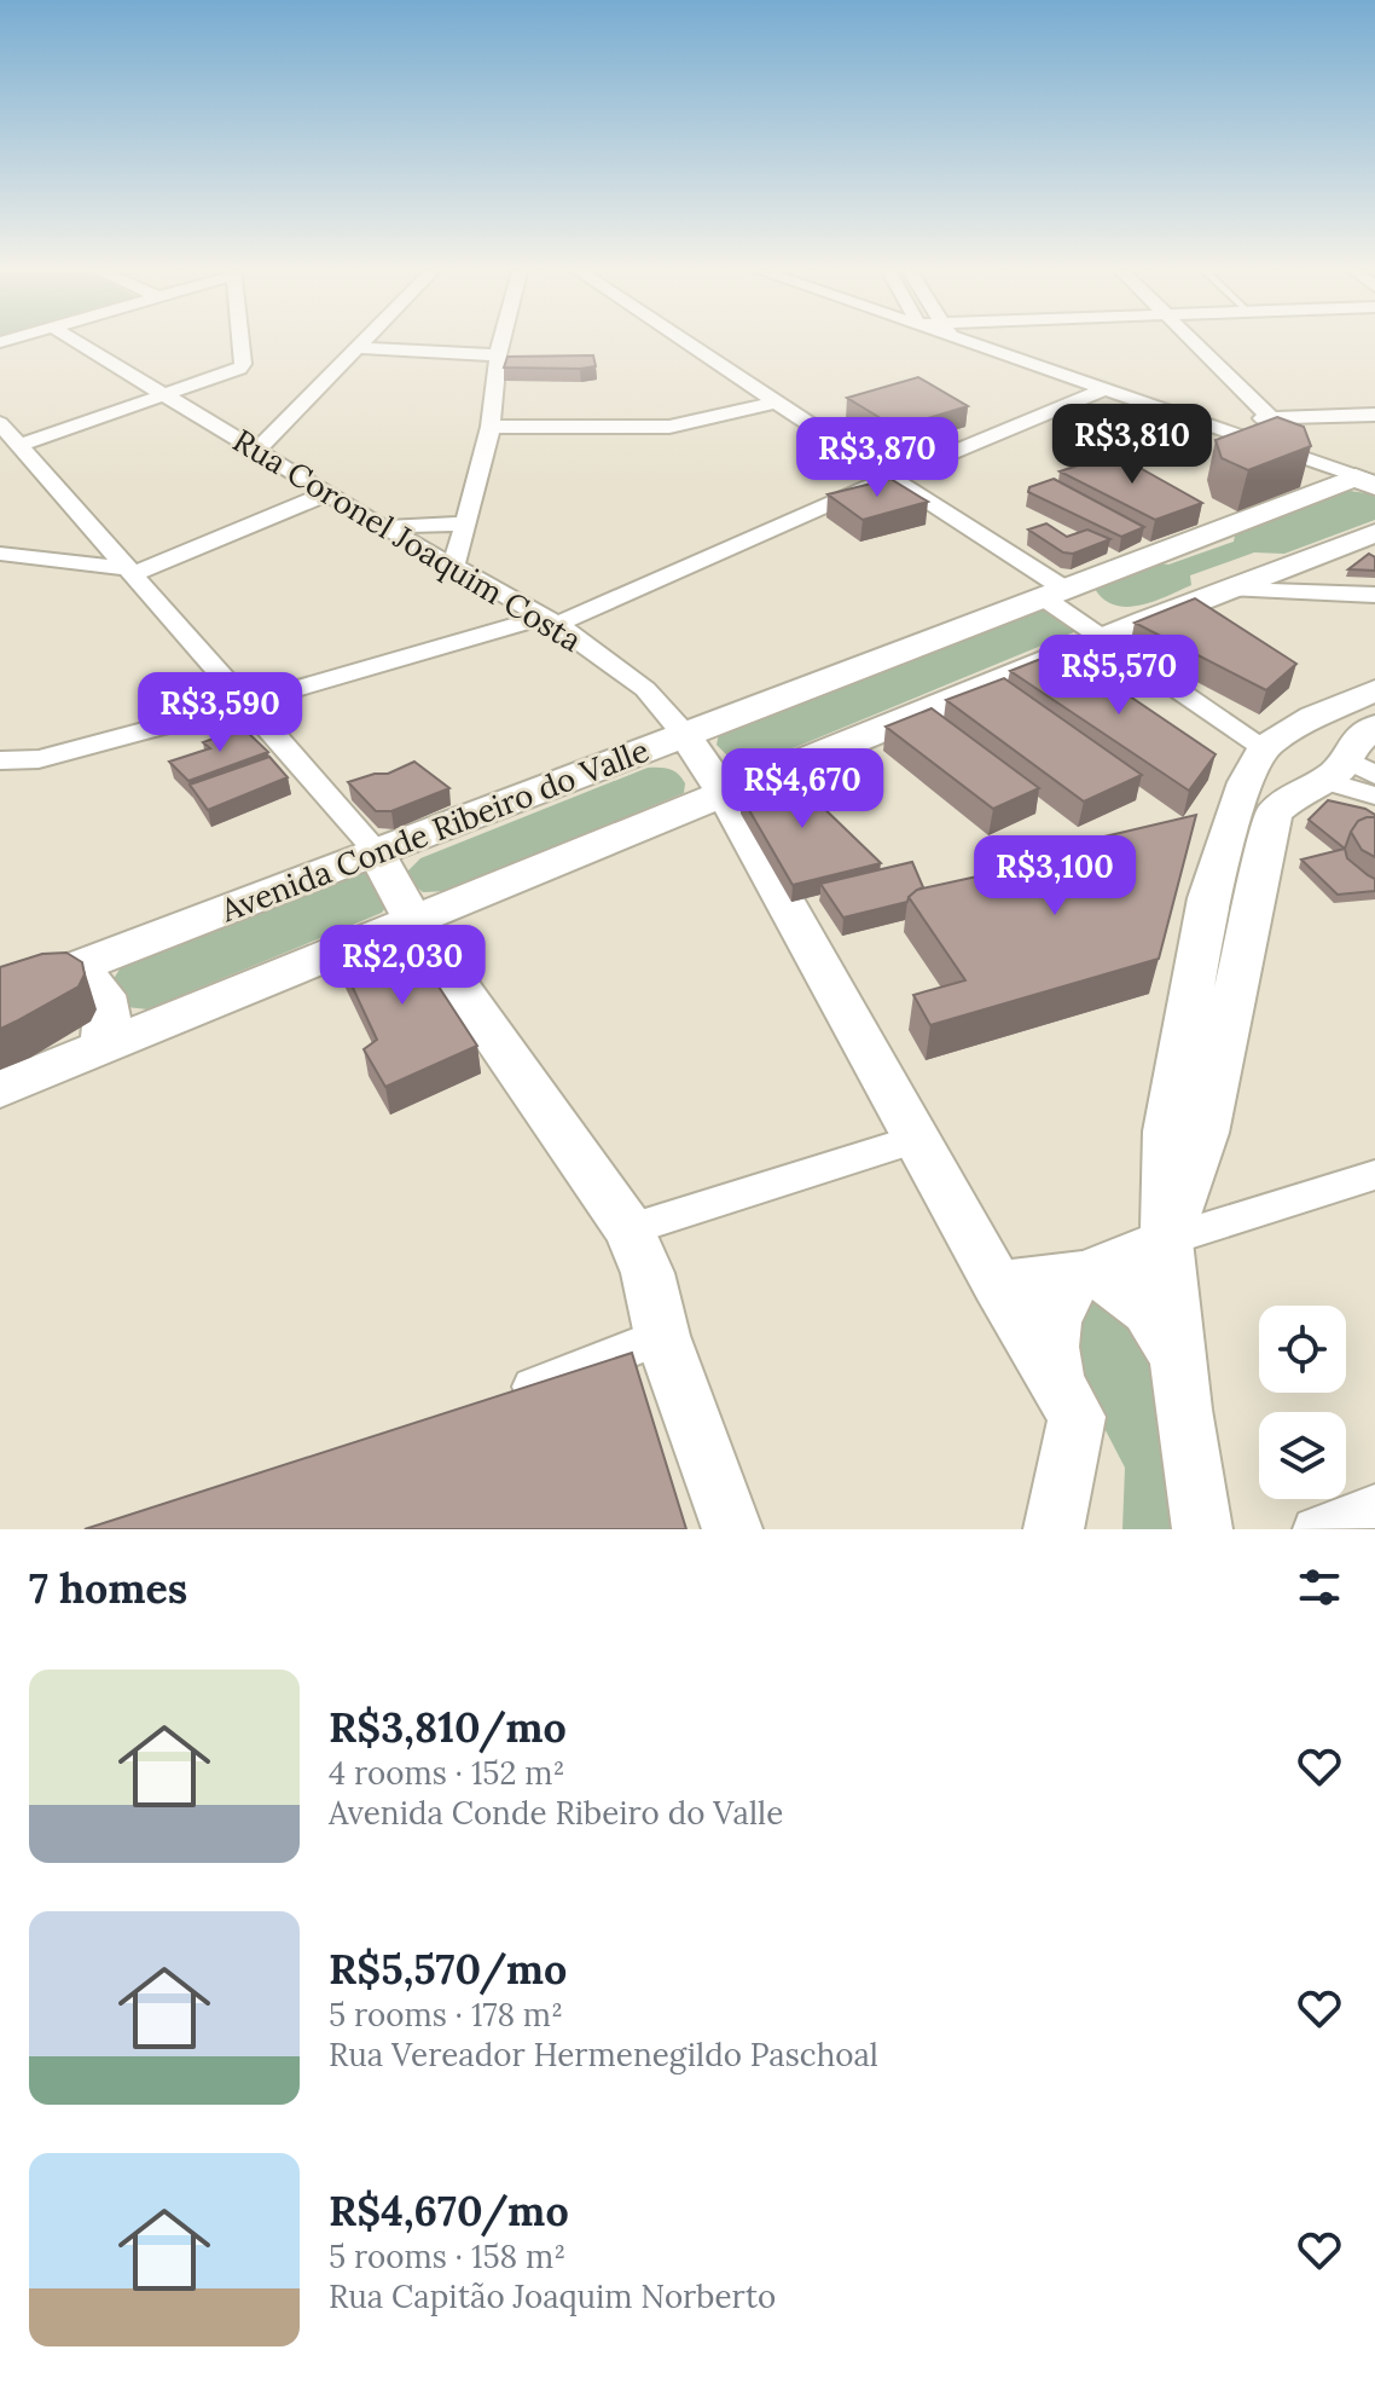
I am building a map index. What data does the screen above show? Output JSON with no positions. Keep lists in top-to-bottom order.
{
  "streets": {
    "main road": ["Rua Coronel Joaquim Costa", "Avenida Conde Ribeiro do Valle"]
  },
  "crossings": [
    ["Rua Coronel Joaquim Costa", "Avenida Conde Ribeiro do Valle"]
  ],
  "page": {
    "price": [
      "R$3,810",
      "R$3,870",
      "R$5,570",
      "R$3,590",
      "R$4,670",
      "R$3,100",
      "R$2,030"
    ],
    "heading": "7 homes",
    "list": [
      {
        "name": "R$3,810/mo",
        "note": "4 rooms · 152 m² · Avenida Conde Ribeiro do Valle"
      },
      {
        "name": "R$5,570/mo",
        "note": "5 rooms · 178 m² · Rua Vereador Hermenegildo Paschoal"
      },
      {
        "name": "R$4,670/mo",
        "note": "5 rooms · 158 m² · Rua Capitão Joaquim Norberto"
      }
    ]
  }
}
